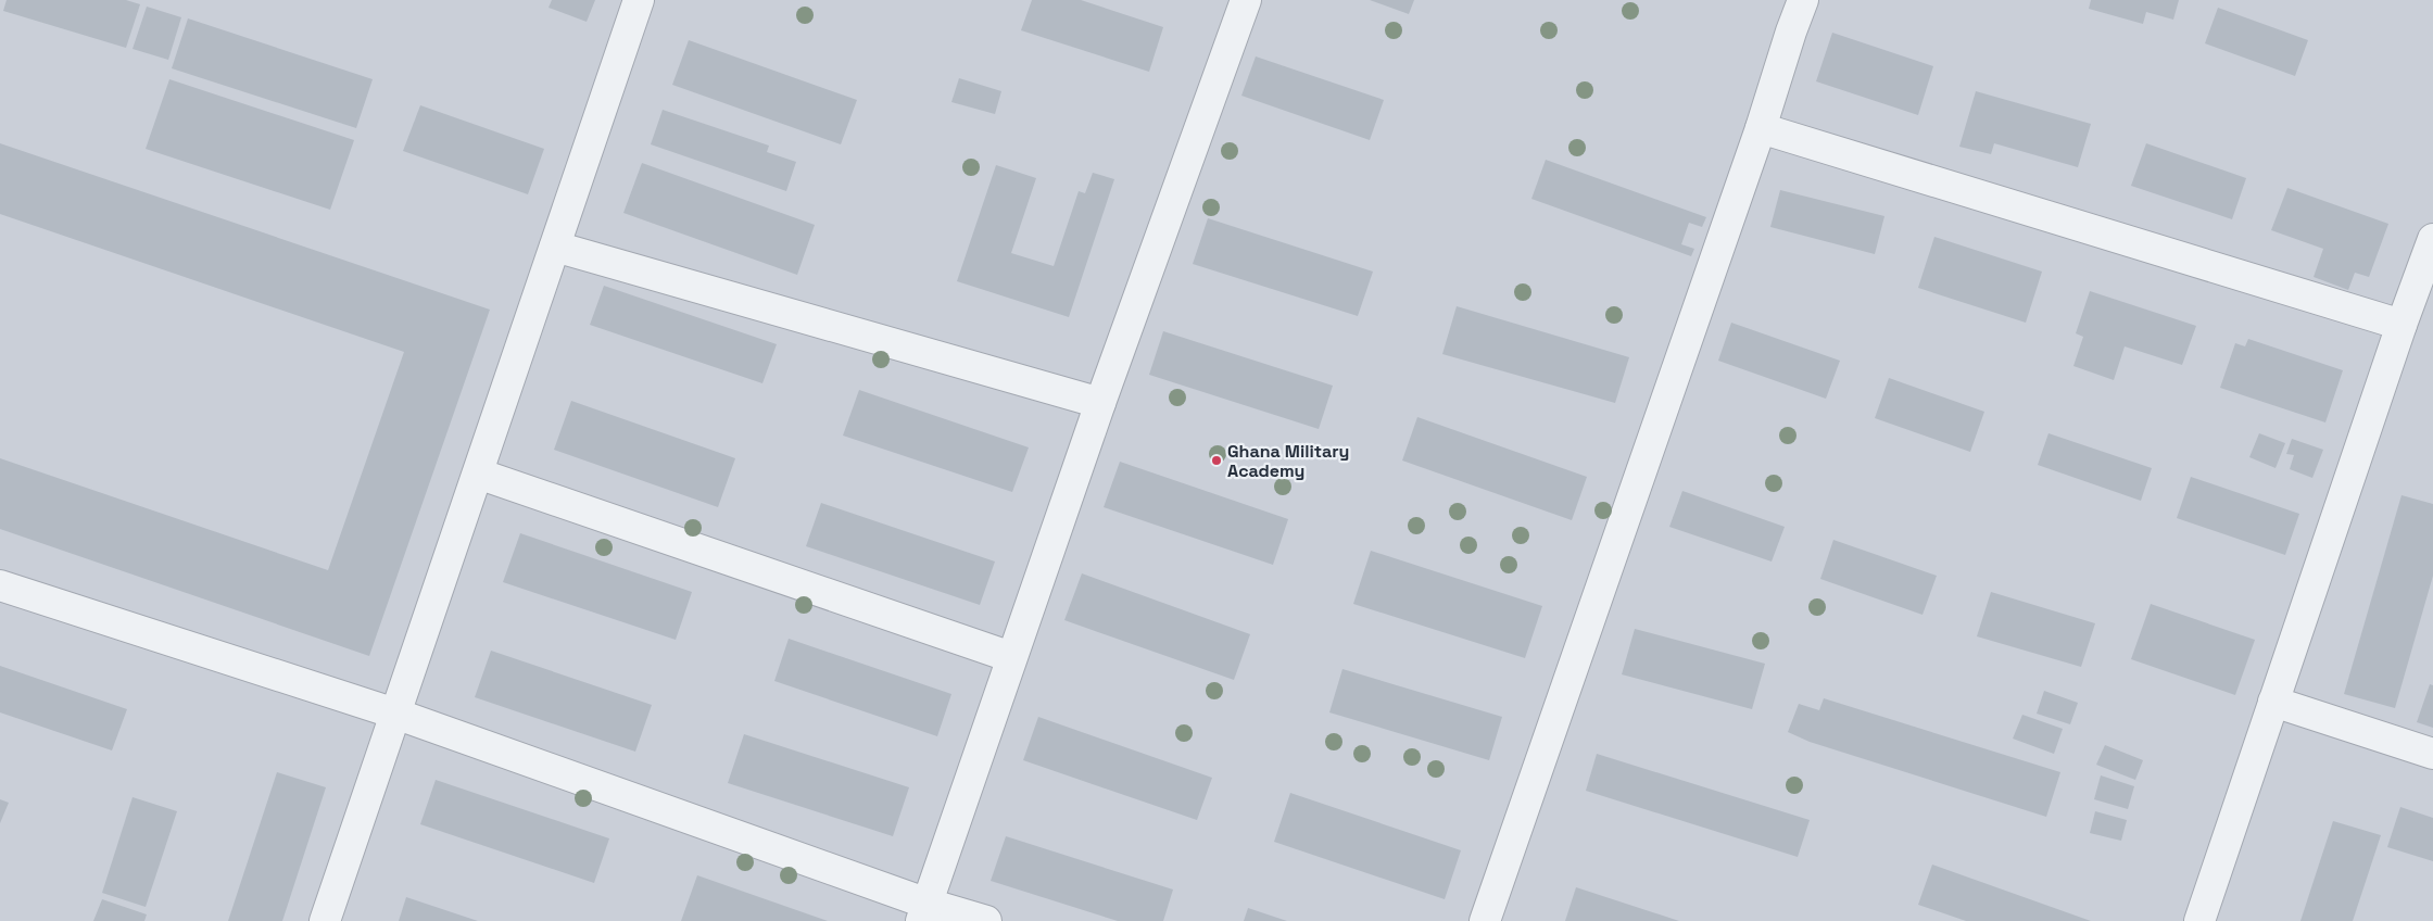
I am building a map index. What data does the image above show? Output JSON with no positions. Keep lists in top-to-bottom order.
{
  "places": ["Ghana Military Academy"]
}
